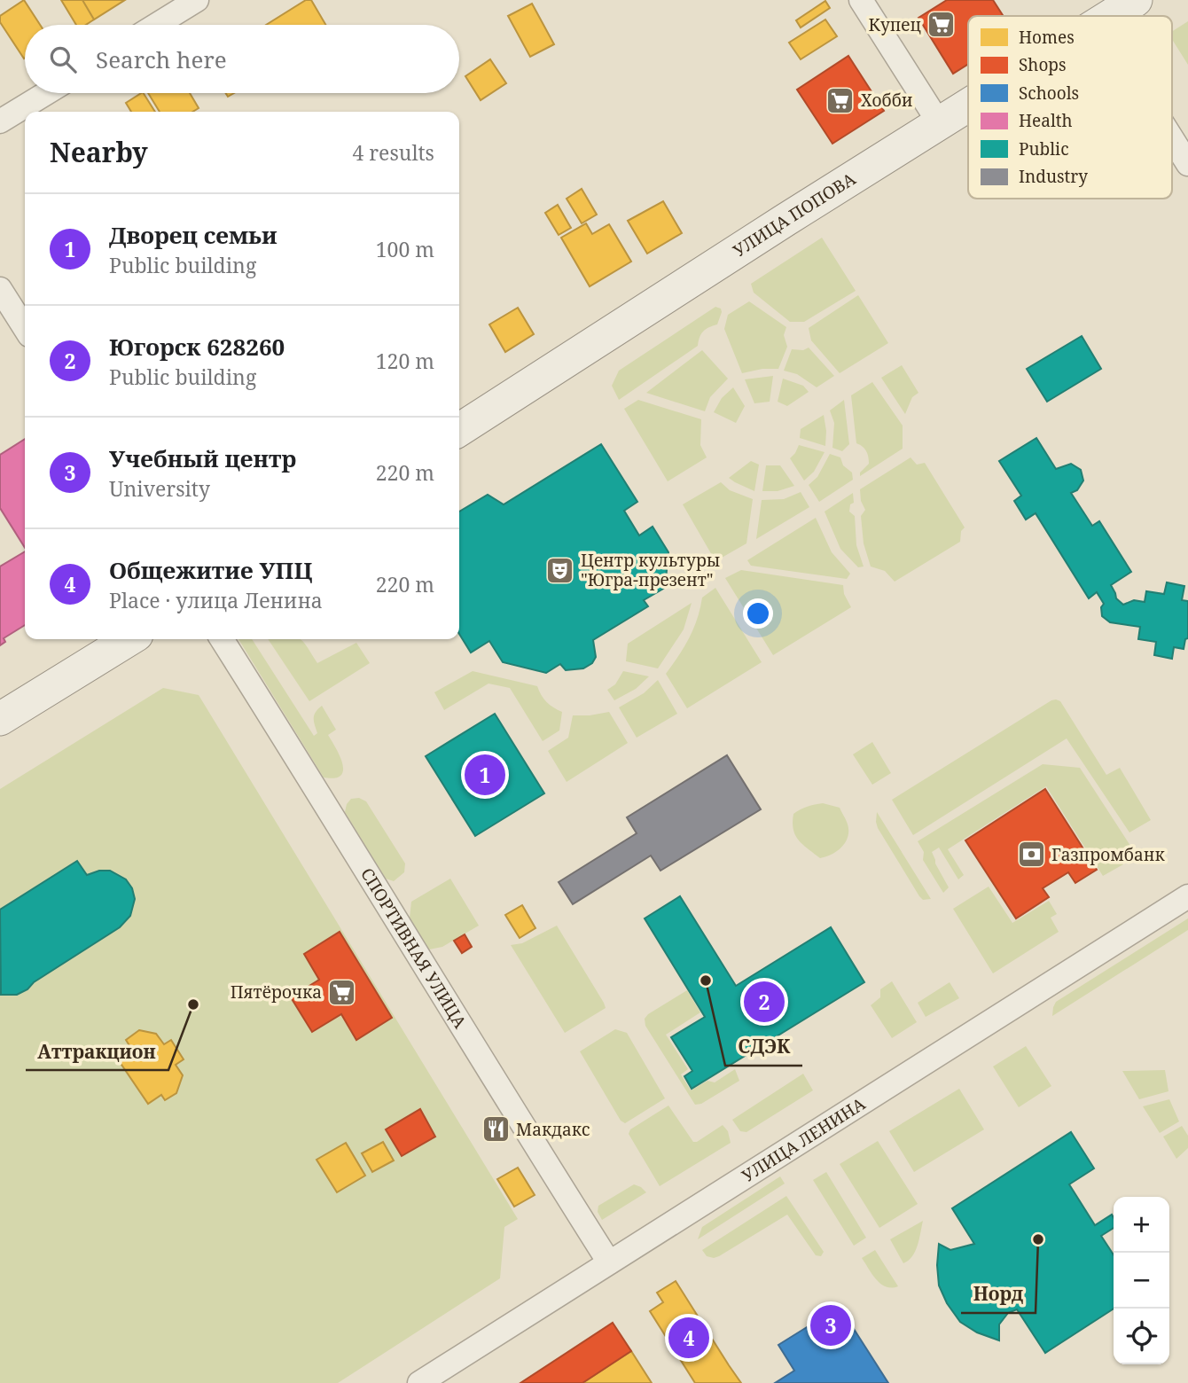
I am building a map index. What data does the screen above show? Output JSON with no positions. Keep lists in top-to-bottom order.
{
  "streets": {
    "street": ["УЛИЦА ПОПОВА", "СПОРТИВНАЯ УЛИЦА", "УЛИЦА ЛЕНИНА"]
  },
  "crossings": [
    ["СПОРТИВНАЯ УЛИЦА", "УЛИЦА ЛЕНИНА"]
  ],
  "places": {
    "supermarket": ["Купец", "Хобби", "Пятёрочка"],
    "theatre": ["Центр культуры \"Югра-презент\""],
    "bank": ["Газпромбанк"],
    "other": ["СДЭК", "Аттракцион", "Норд"],
    "restaurant": ["Макдакс"]
  },
  "legend": [
    "Homes",
    "Shops",
    "Schools",
    "Health",
    "Public",
    "Industry"
  ],
  "page": {
    "search": "Search here",
    "heading": ["Nearby", "4 results"],
    "list": [
      {
        "mark": "1",
        "name": "Дворец семьи",
        "note": "Public building",
        "value": "100 m"
      },
      {
        "mark": "2",
        "name": "Югорск 628260",
        "note": "Public building",
        "value": "120 m"
      },
      {
        "mark": "3",
        "name": "Учебный центр",
        "note": "University",
        "value": "220 m"
      },
      {
        "mark": "4",
        "name": "Общежитие УПЦ",
        "note": "Place · улица Ленина",
        "value": "220 m"
      }
    ],
    "pins": [
      "1",
      "2",
      "3",
      "4"
    ],
    "map_buttons": ["+", "−"]
  }
}
